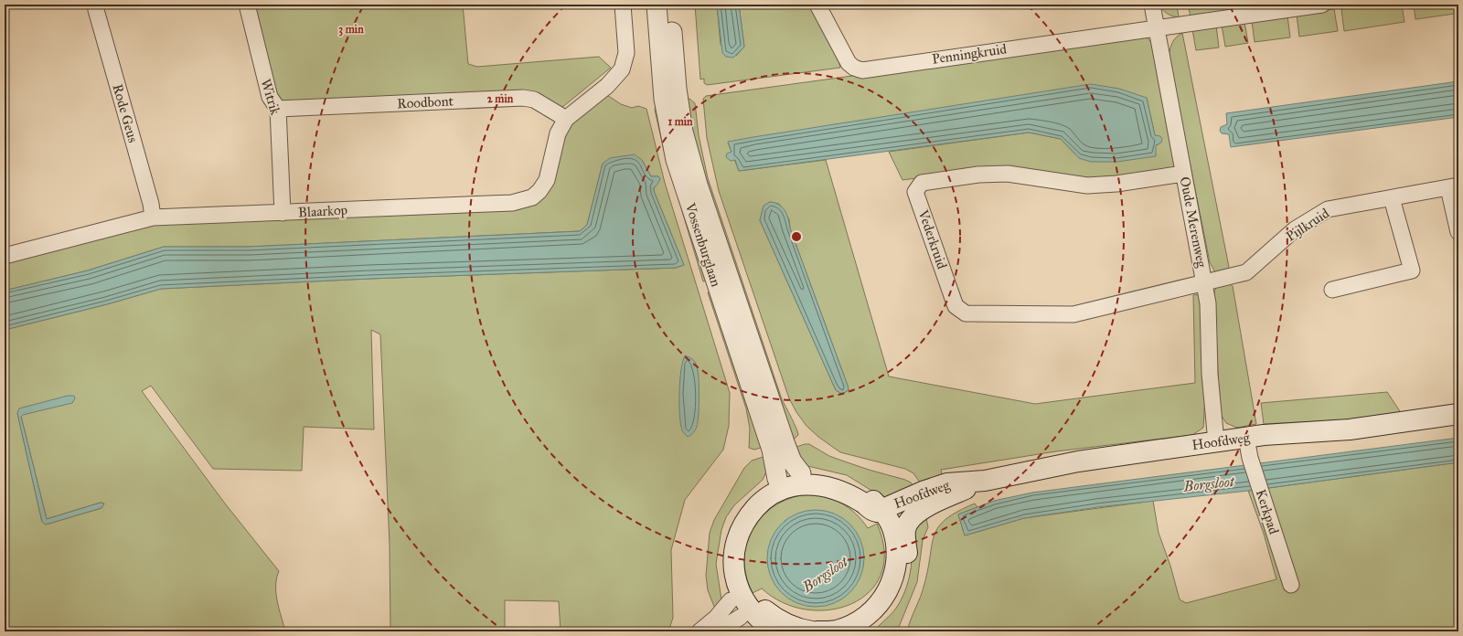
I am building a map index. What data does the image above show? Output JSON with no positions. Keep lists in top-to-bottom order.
{
  "streets": {
    "main road": ["Hoofdweg"],
    "street": [
      "Penningkruid",
      "Witrik",
      "Roodbont",
      "Rode Geus",
      "Blaarkop",
      "Oude Merenweg",
      "Pijlkruid",
      "Vederkruid",
      "Vossenburglaan",
      "Kerkpad"
    ]
  },
  "crossings": [
    ["Penningkruid", "Oude Merenweg"],
    ["Witrik", "Roodbont"],
    ["Witrik", "Blaarkop"],
    ["Roodbont", "Blaarkop"],
    ["Rode Geus", "Blaarkop"],
    ["Oude Merenweg", "Pijlkruid"],
    ["Oude Merenweg", "Vederkruid"],
    ["Oude Merenweg", "Hoofdweg"],
    ["Pijlkruid", "Vederkruid"],
    ["Hoofdweg", "Kerkpad"]
  ],
  "water": ["Borgsloot"],
  "rings": ["3 min", "2 min", "1 min"]
}
